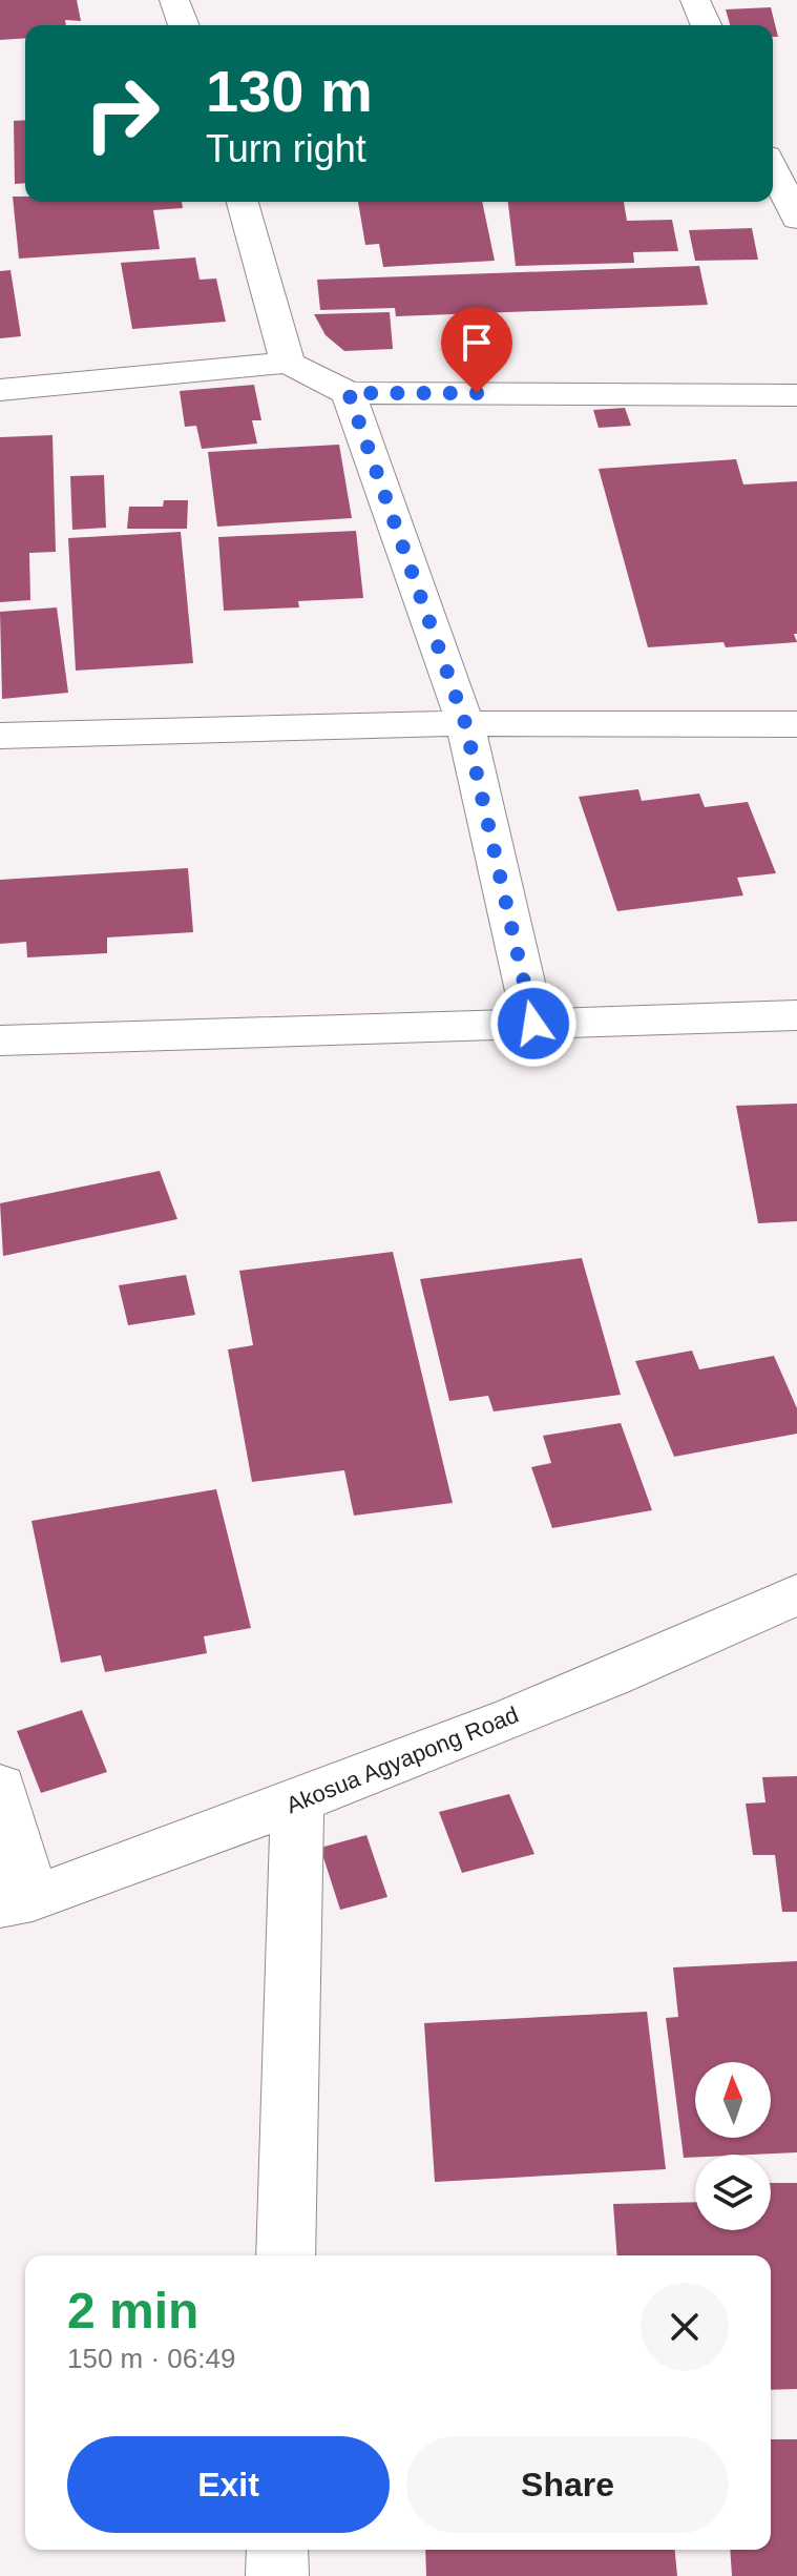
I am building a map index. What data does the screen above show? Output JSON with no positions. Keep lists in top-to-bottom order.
{
  "streets": {
    "street": ["Akosua Agyapong Road"]
  },
  "north": "top",
  "page": {
    "turn": ["130 m", "Turn right"],
    "heading": ["2 min", "150 m · 06:49"],
    "buttons": ["Exit", "Share"]
  }
}
